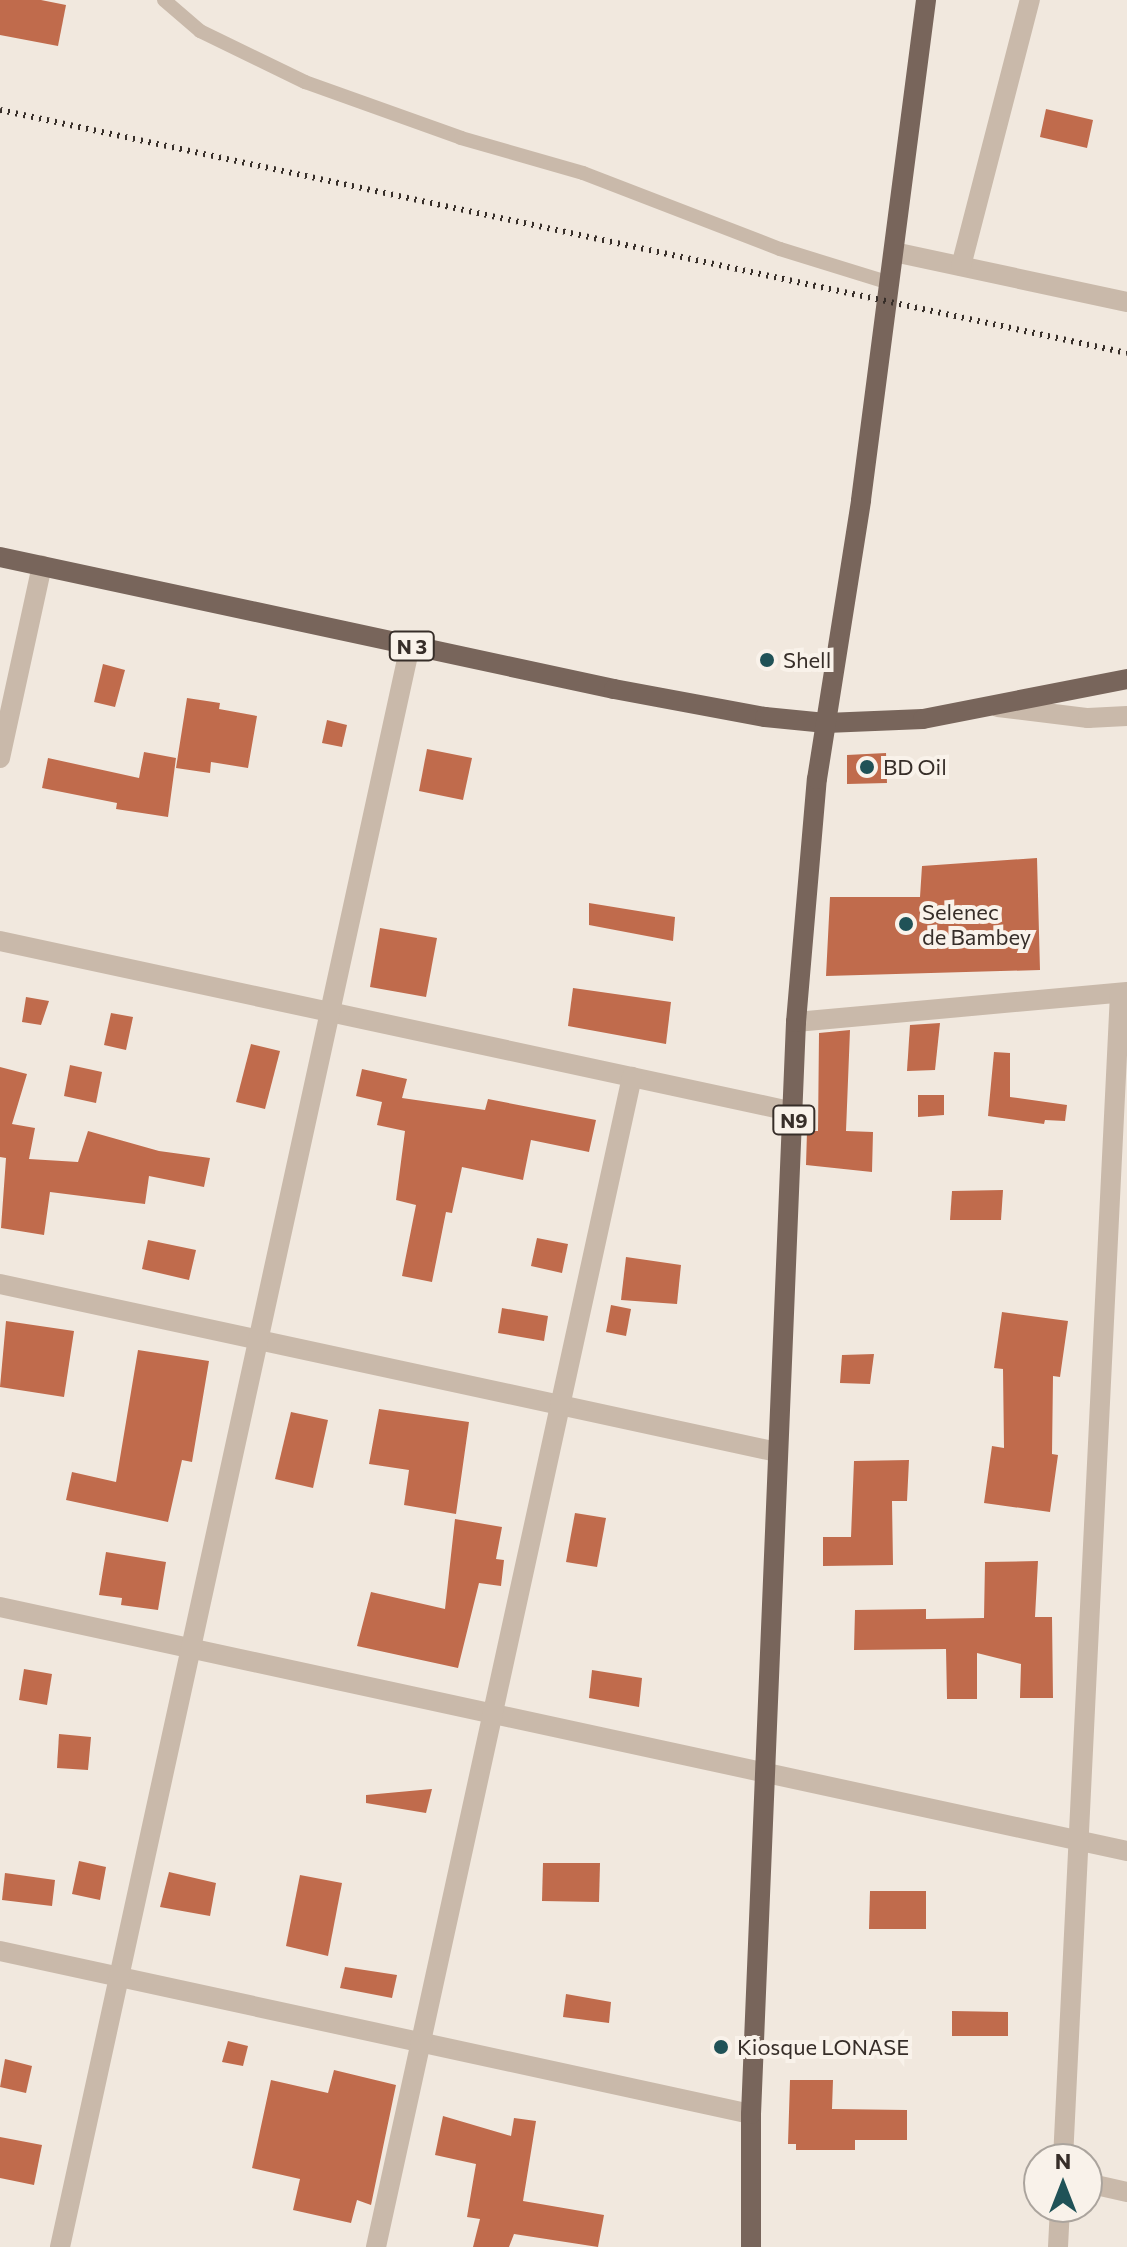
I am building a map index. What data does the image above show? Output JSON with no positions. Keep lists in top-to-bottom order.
{
  "streets": {
    "main road": ["N 3", "N9"]
  },
  "crossings": [
    ["N 3", "N9"]
  ],
  "places": [
    "Shell",
    "BD Oil",
    "Selenec de Bambey",
    "Kiosque LONASE"
  ],
  "north": "top"
}
